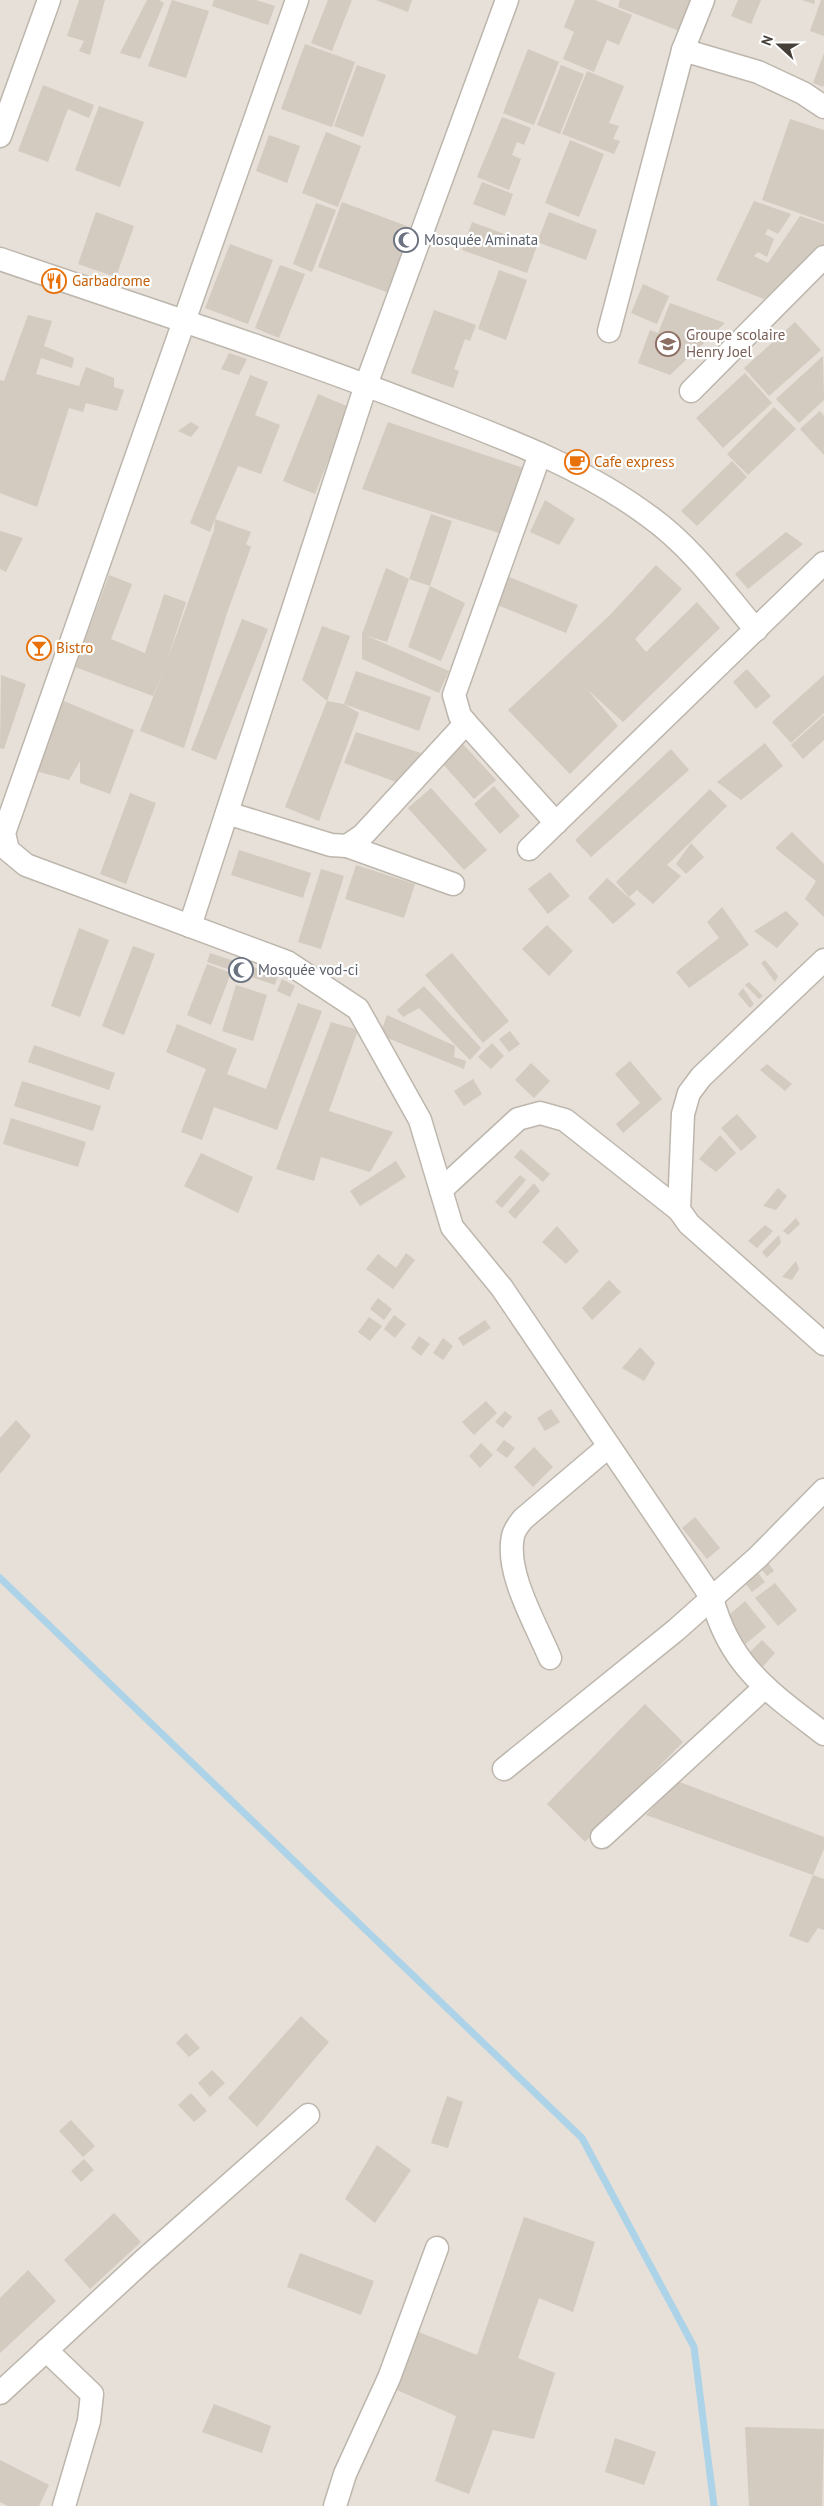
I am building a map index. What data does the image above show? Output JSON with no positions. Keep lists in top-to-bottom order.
{
  "places": {
    "mosque": ["Mosquée Aminata", "Mosquée vod-ci"],
    "restaurant": ["Garbadrome"],
    "school or university": ["Groupe scolaire Henry Joel"],
    "cafe": ["Cafe express"],
    "bar": ["Bistro"]
  },
  "north": "left"
}
